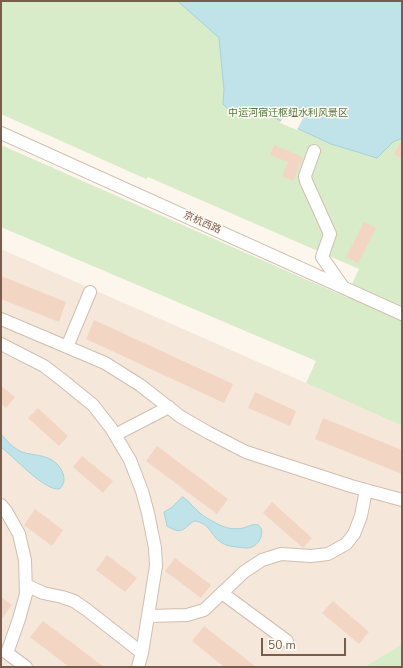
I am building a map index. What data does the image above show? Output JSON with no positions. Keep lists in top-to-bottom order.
{
  "streets": {
    "street": ["京杭西路"]
  },
  "parks": ["中运河宿迁枢纽水利风景区"],
  "scale_bar": "50 m"
}
